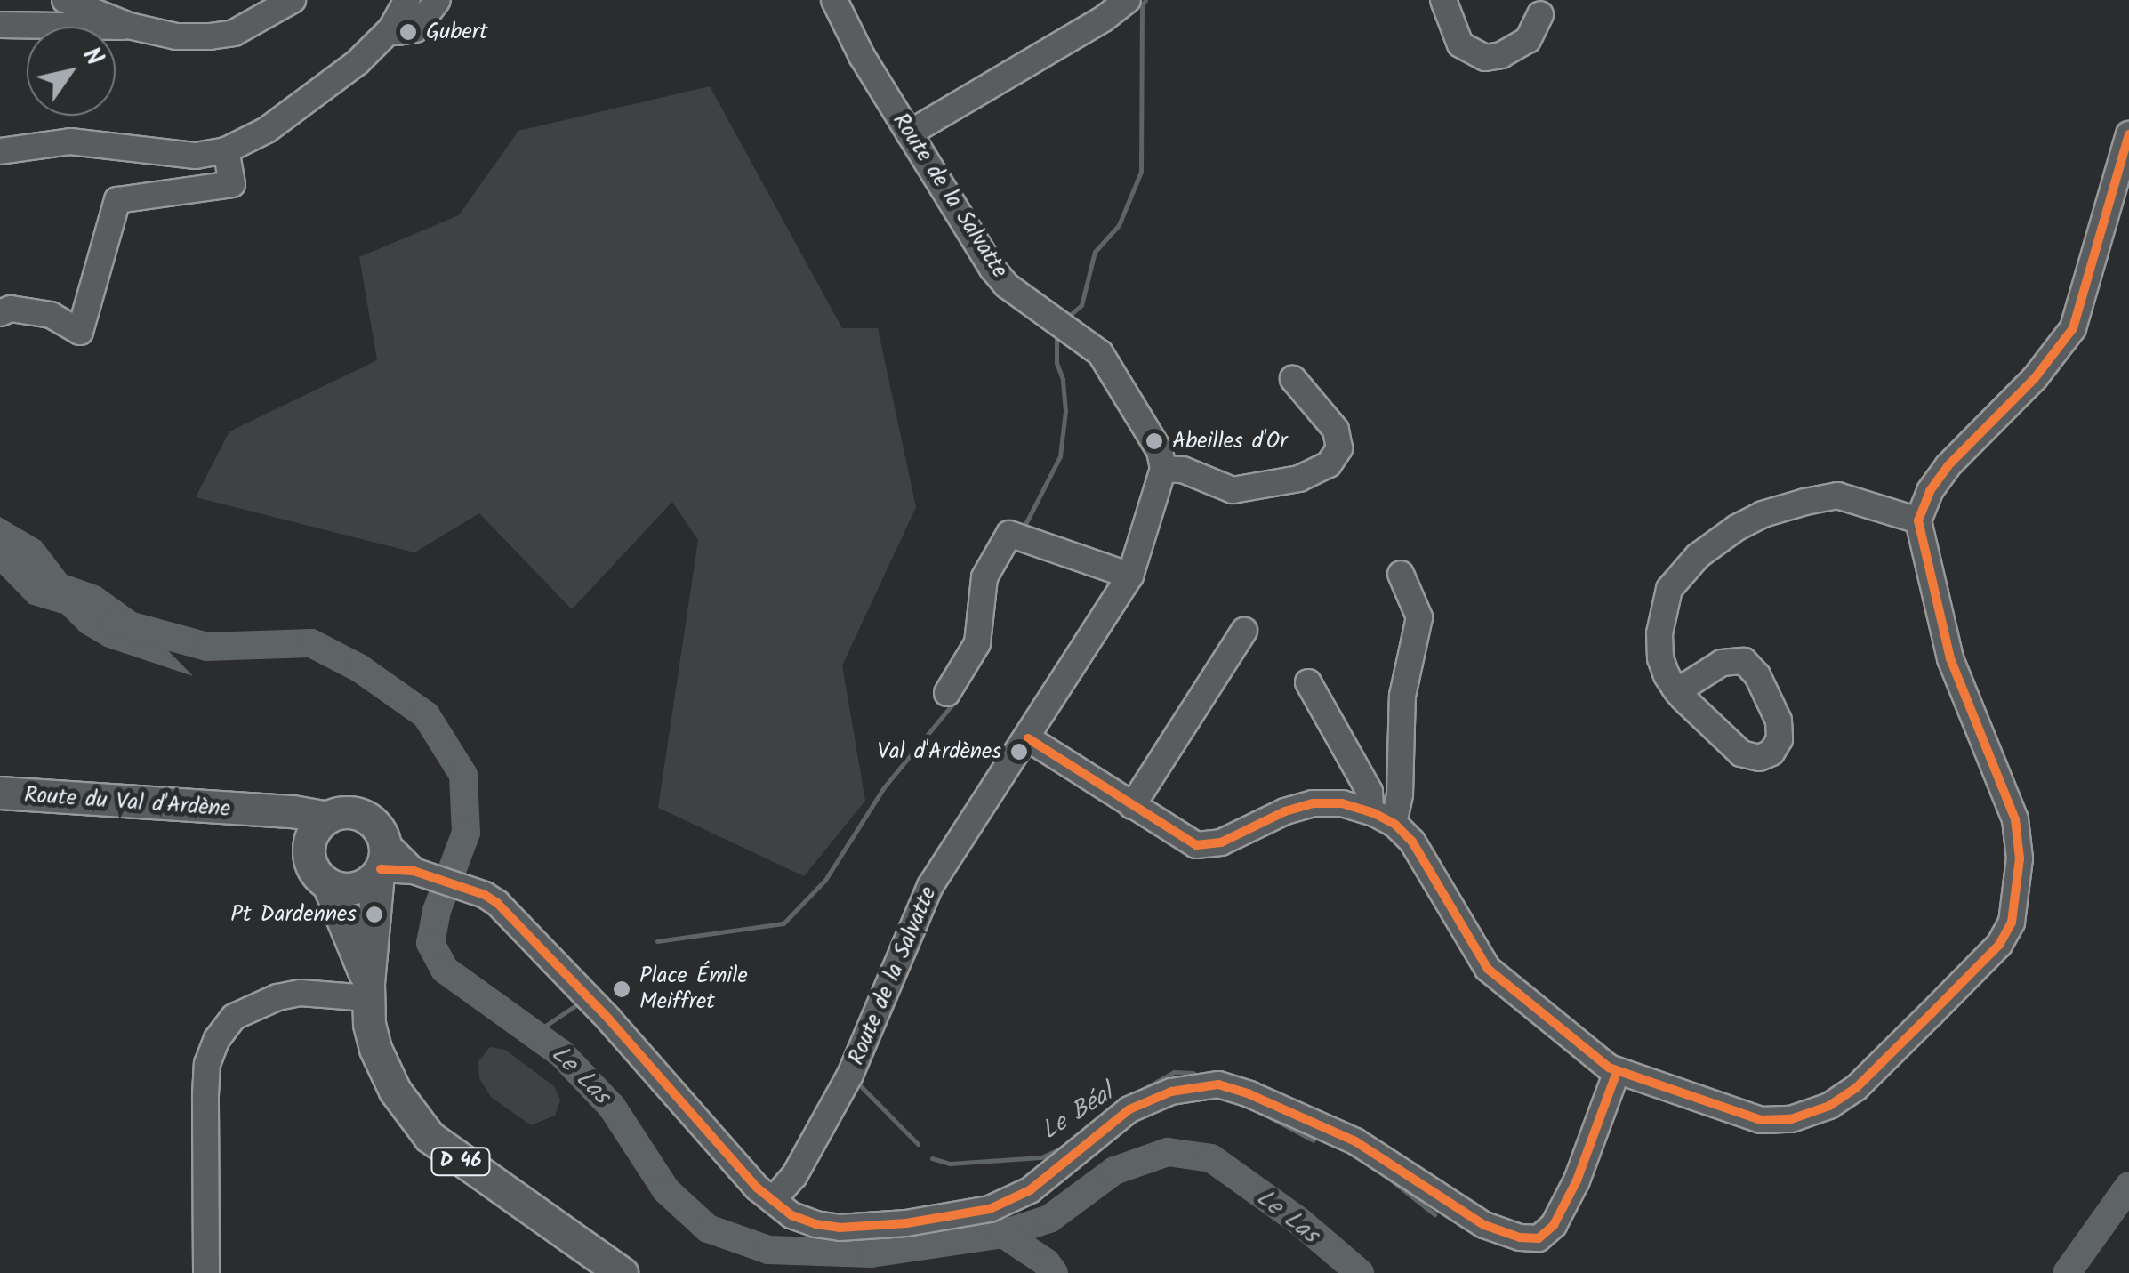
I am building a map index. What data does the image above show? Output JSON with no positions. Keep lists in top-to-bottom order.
{
  "streets": {
    "main road": ["Route du Val d'Ardène", "D 46"],
    "street": ["Route de la Salvatte"]
  },
  "crossings": [
    ["Route du Val d'Ardène", "D 46"]
  ],
  "water": ["Le Las", "Le Béal"],
  "places": [
    "Gubert",
    "Abeilles d'Or",
    "Val d'Ardènes",
    "Pt Dardennes",
    "Place Émile Meiffret"
  ],
  "north": "top right"
}
